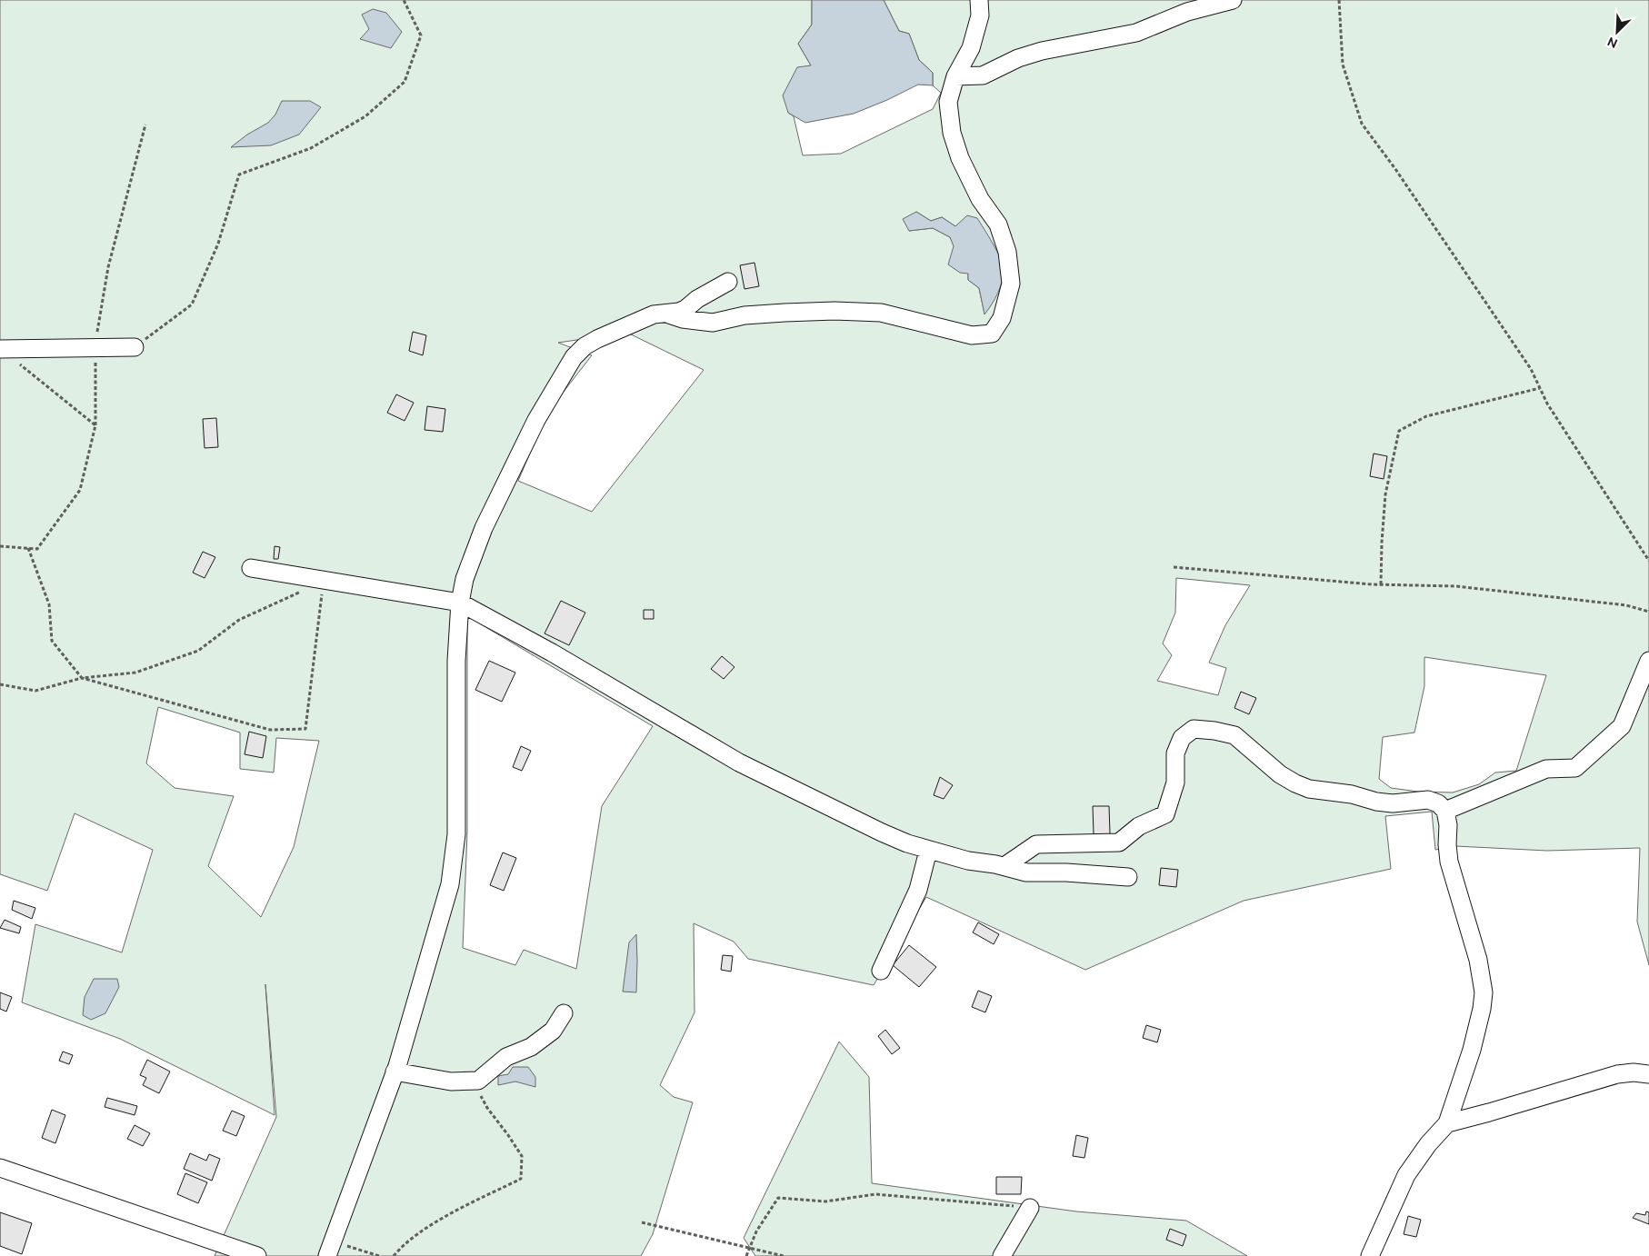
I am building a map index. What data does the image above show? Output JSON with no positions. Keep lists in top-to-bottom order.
{
  "north": "bottom left"
}
